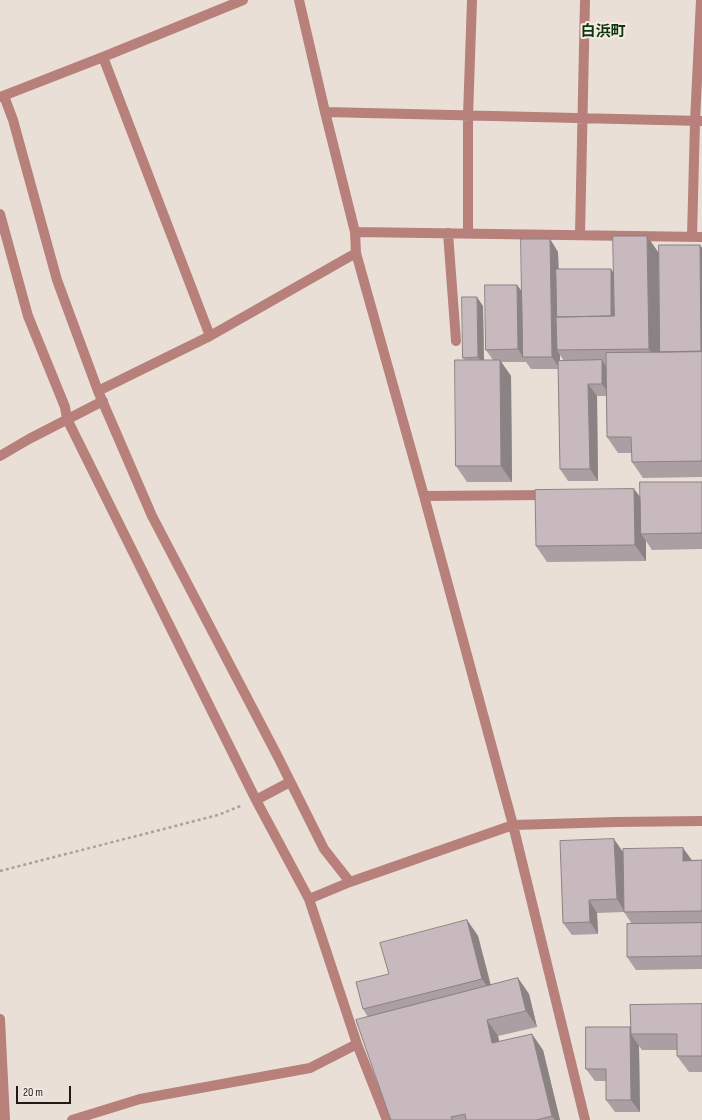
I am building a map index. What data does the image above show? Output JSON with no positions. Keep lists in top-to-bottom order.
{
  "districts": ["白浜町"],
  "scale_bar": "20 m"
}
